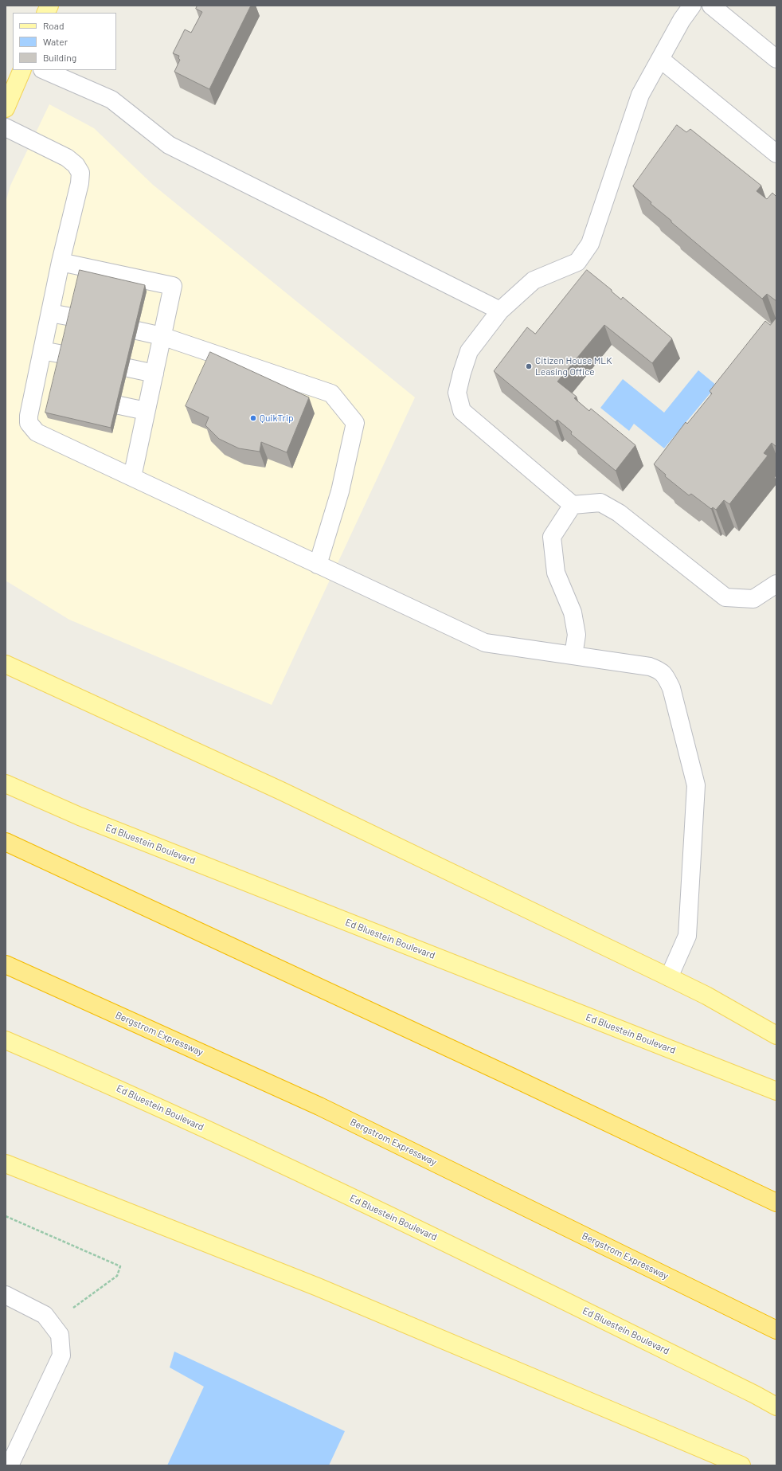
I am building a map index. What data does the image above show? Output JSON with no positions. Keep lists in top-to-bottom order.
{
  "streets": {
    "highway": ["Bergstrom Expressway"],
    "main road": ["Ed Bluestein Boulevard"]
  },
  "places": ["Citizen House MLK Leasing Office", "QuikTrip"],
  "legend": ["Road", "Water", "Building"]
}
